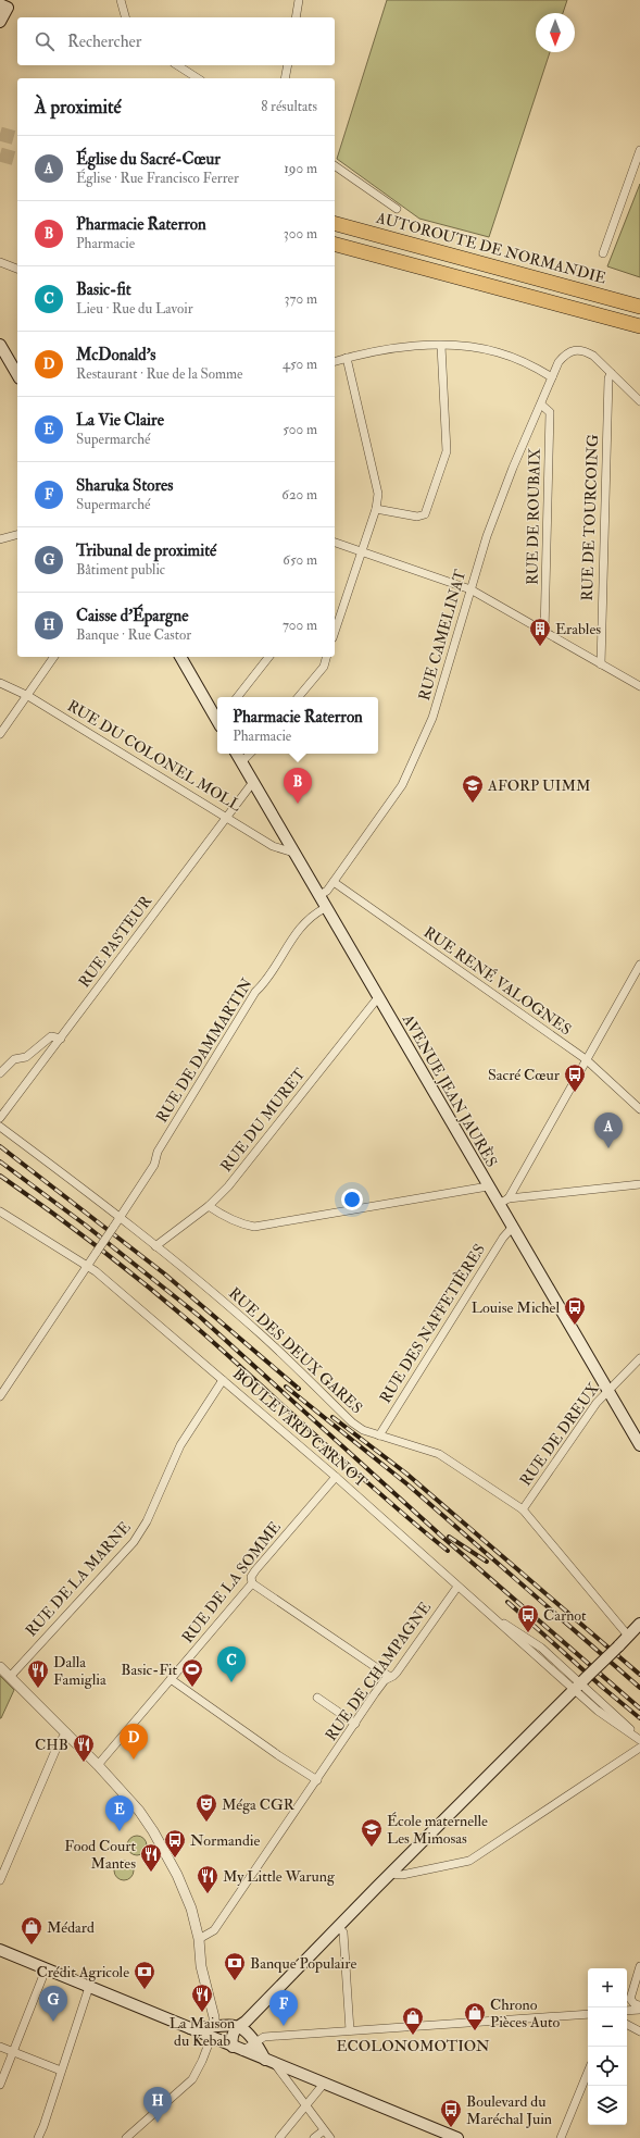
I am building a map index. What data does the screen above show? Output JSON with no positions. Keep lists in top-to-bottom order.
{
  "streets": {
    "highway": ["AUTOROUTE DE NORMANDIE"],
    "main road": ["AVENUE JEAN JAURÈS"],
    "street": [
      "RUE DE ROUBAIX",
      "RUE DE TOURCOING",
      "RUE CAMELINAT",
      "RUE DU COLONEL MOLL",
      "RUE PASTEUR",
      "RUE RENÉ VALOGNES",
      "RUE DE DAMMARTIN",
      "RUE DU MURET",
      "RUE DES NAFFETIÈRES",
      "RUE DES DEUX GARES",
      "BOULEVARD CARNOT",
      "RUE DE DREUX",
      "RUE DE LA MARNE",
      "RUE DE LA SOMME",
      "RUE DE CHAMPAGNE"
    ]
  },
  "crossings": [
    ["RUE DE ROUBAIX", "RUE CAMELINAT"],
    ["RUE DE TOURCOING", "RUE CAMELINAT"],
    ["RUE CAMELINAT", "RUE RENÉ VALOGNES"],
    ["RUE CAMELINAT", "AVENUE JEAN JAURÈS"],
    ["RUE DU COLONEL MOLL", "RUE PASTEUR"],
    ["RUE DU COLONEL MOLL", "AVENUE JEAN JAURÈS"],
    ["RUE PASTEUR", "AVENUE JEAN JAURÈS"],
    ["RUE DE DAMMARTIN", "AVENUE JEAN JAURÈS"],
    ["RUE DE DAMMARTIN", "RUE DES DEUX GARES"],
    ["RUE DE DAMMARTIN", "BOULEVARD CARNOT"],
    ["AVENUE JEAN JAURÈS", "RUE DU MURET"],
    ["AVENUE JEAN JAURÈS", "RUE DES NAFFETIÈRES"],
    ["AVENUE JEAN JAURÈS", "RUE DE DREUX"],
    ["RUE DU MURET", "RUE DES DEUX GARES"],
    ["RUE DES NAFFETIÈRES", "RUE DES DEUX GARES"],
    ["RUE DES DEUX GARES", "RUE DE DREUX"],
    ["BOULEVARD CARNOT", "RUE DE LA MARNE"],
    ["BOULEVARD CARNOT", "RUE DE LA SOMME"],
    ["BOULEVARD CARNOT", "RUE DE CHAMPAGNE"]
  ],
  "places": {
    "building": ["Erables"],
    "school or university": ["AFORP UIMM", "École maternelle Les Mimosas"],
    "bus stop": [
      "Sacré Cœur",
      "Louise Michel",
      "Carnot",
      "Normandie",
      "Boulevard du Maréchal Juin"
    ],
    "sports": ["Basic-Fit"],
    "restaurant": [
      "Dalla Famiglia",
      "CHB",
      "Food Court Mantes",
      "My Little Warung",
      "La Maison du Kebab"
    ],
    "theatre": ["Méga CGR"],
    "shop": ["Médard", "Chrono Pièces Auto", "ECOLONOMOTION"],
    "bank": ["Banque Populaire", "Crédit Agricole"]
  },
  "north": "bottom",
  "page": {
    "search": "Rechercher",
    "heading": ["À proximité", "8 résultats"],
    "list": [
      {
        "mark": "A",
        "name": "Église du Sacré-Cœur",
        "note": "Église · Rue Francisco Ferrer",
        "value": "190 m"
      },
      {
        "mark": "B",
        "name": "Pharmacie Raterron",
        "note": "Pharmacie",
        "value": "300 m"
      },
      {
        "mark": "C",
        "name": "Basic-fit",
        "note": "Lieu · Rue du Lavoir",
        "value": "370 m"
      },
      {
        "mark": "D",
        "name": "McDonald's",
        "note": "Restaurant · Rue de la Somme",
        "value": "450 m"
      },
      {
        "mark": "E",
        "name": "La Vie Claire",
        "note": "Supermarché",
        "value": "500 m"
      },
      {
        "mark": "F",
        "name": "Sharuka Stores",
        "note": "Supermarché",
        "value": "620 m"
      },
      {
        "mark": "G",
        "name": "Tribunal de proximité",
        "note": "Bâtiment public",
        "value": "650 m"
      },
      {
        "mark": "H",
        "name": "Caisse d'Épargne",
        "note": "Banque · Rue Castor",
        "value": "700 m"
      }
    ],
    "popup": ["Pharmacie Raterron", "Pharmacie"],
    "pins": [
      "B",
      "A",
      "C",
      "D",
      "E",
      "G",
      "F",
      "H"
    ],
    "map_buttons": ["+", "−"]
  }
}
